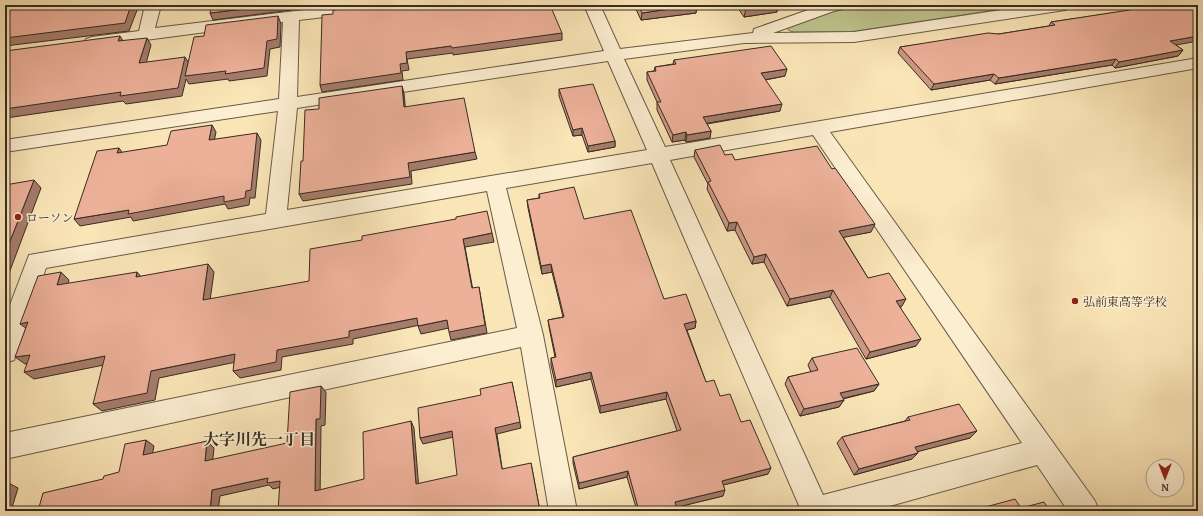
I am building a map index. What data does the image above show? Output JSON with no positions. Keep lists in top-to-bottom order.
{
  "districts": ["大字川先一丁目"],
  "places": ["ローソン", "弘前東高等学校"],
  "north": "bottom"
}
